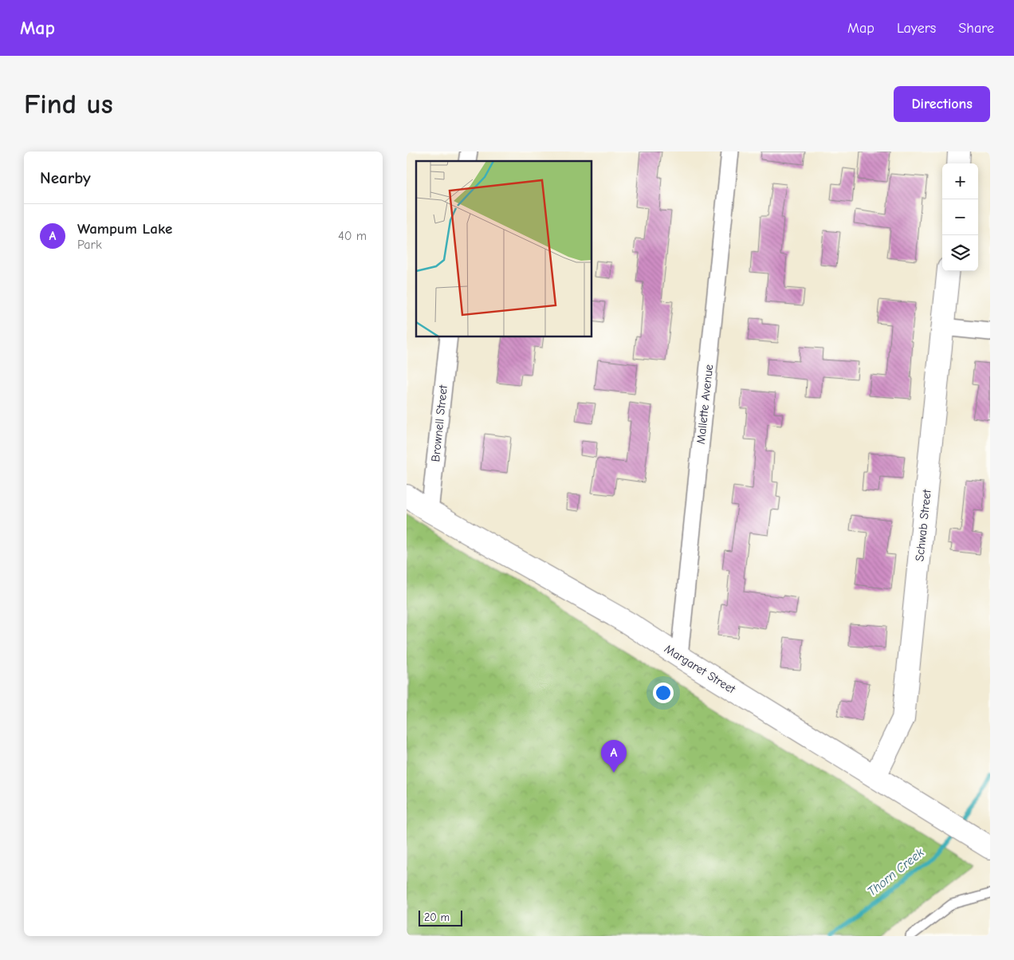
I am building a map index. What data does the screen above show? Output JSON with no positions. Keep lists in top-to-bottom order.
{
  "streets": {
    "street": [
      "Mallette Avenue",
      "Brownell Street",
      "Schwab Street",
      "Margaret Street"
    ]
  },
  "crossings": [
    ["Mallette Avenue", "Margaret Street"],
    ["Brownell Street", "Margaret Street"],
    ["Schwab Street", "Margaret Street"]
  ],
  "water": ["Thorn Creek"],
  "scale_bar": "20 m",
  "page": {
    "header": "Map",
    "nav": ["Map", "Layers", "Share"],
    "buttons": "Directions",
    "title": "Find us",
    "heading": "Nearby",
    "map_buttons": ["+", "−"],
    "list": [
      {
        "mark": "A",
        "name": "Wampum Lake",
        "note": "Park",
        "value": "40 m"
      }
    ],
    "pins": "A",
    "scale": "20 m"
  }
}
